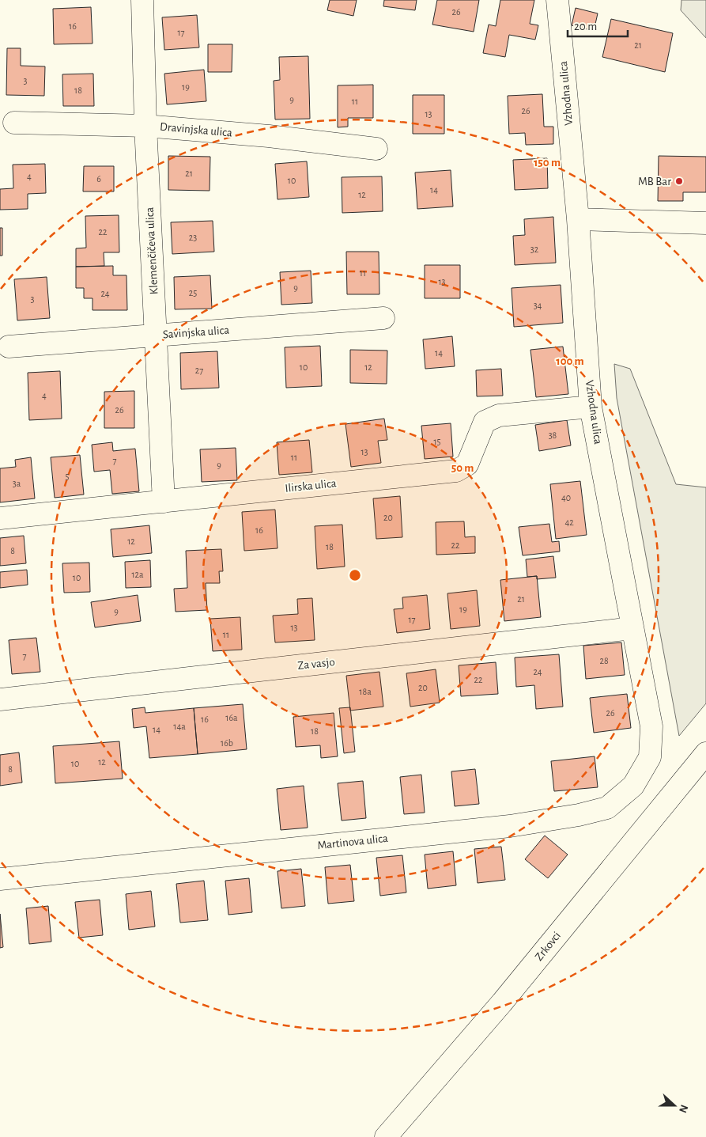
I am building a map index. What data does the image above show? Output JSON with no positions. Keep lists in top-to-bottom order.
{
  "streets": {
    "street": [
      "Vzhodna ulica",
      "Dravinjska ulica",
      "Klemenčičeva ulica",
      "Savinjska ulica",
      "Ilirska ulica",
      "Za vasjo",
      "Martinova ulica",
      "Zrkovci"
    ]
  },
  "crossings": [
    ["Vzhodna ulica", "Ilirska ulica"],
    ["Vzhodna ulica", "Za vasjo"],
    ["Vzhodna ulica", "Martinova ulica"],
    ["Dravinjska ulica", "Klemenčičeva ulica"],
    ["Klemenčičeva ulica", "Savinjska ulica"],
    ["Klemenčičeva ulica", "Ilirska ulica"]
  ],
  "places": ["MB Bar"],
  "house_numbers": [
    "26",
    "16",
    "17",
    "21",
    "3",
    "19",
    "18",
    "9",
    "11",
    "26",
    "13",
    "21",
    "4",
    "6",
    "10",
    "14",
    "12",
    "22",
    "23",
    "32",
    "11",
    "13",
    "9",
    "25",
    "24",
    "3",
    "34",
    "14",
    "10",
    "12",
    "27",
    "4",
    "26",
    "38",
    "15",
    "13",
    "11",
    "7",
    "9",
    "5",
    "3a",
    "40",
    "20",
    "42",
    "16",
    "12",
    "22",
    "18",
    "8",
    "12a",
    "10",
    "21",
    "19",
    "9",
    "17",
    "13",
    "11",
    "7",
    "28",
    "24",
    "22",
    "20",
    "18a",
    "26",
    "16a",
    "16",
    "14a",
    "14",
    "18",
    "16b",
    "12",
    "10",
    "8"
  ],
  "scale_bar": "20 m",
  "north": "right",
  "rings": ["150 m", "100 m", "50 m"]
}
